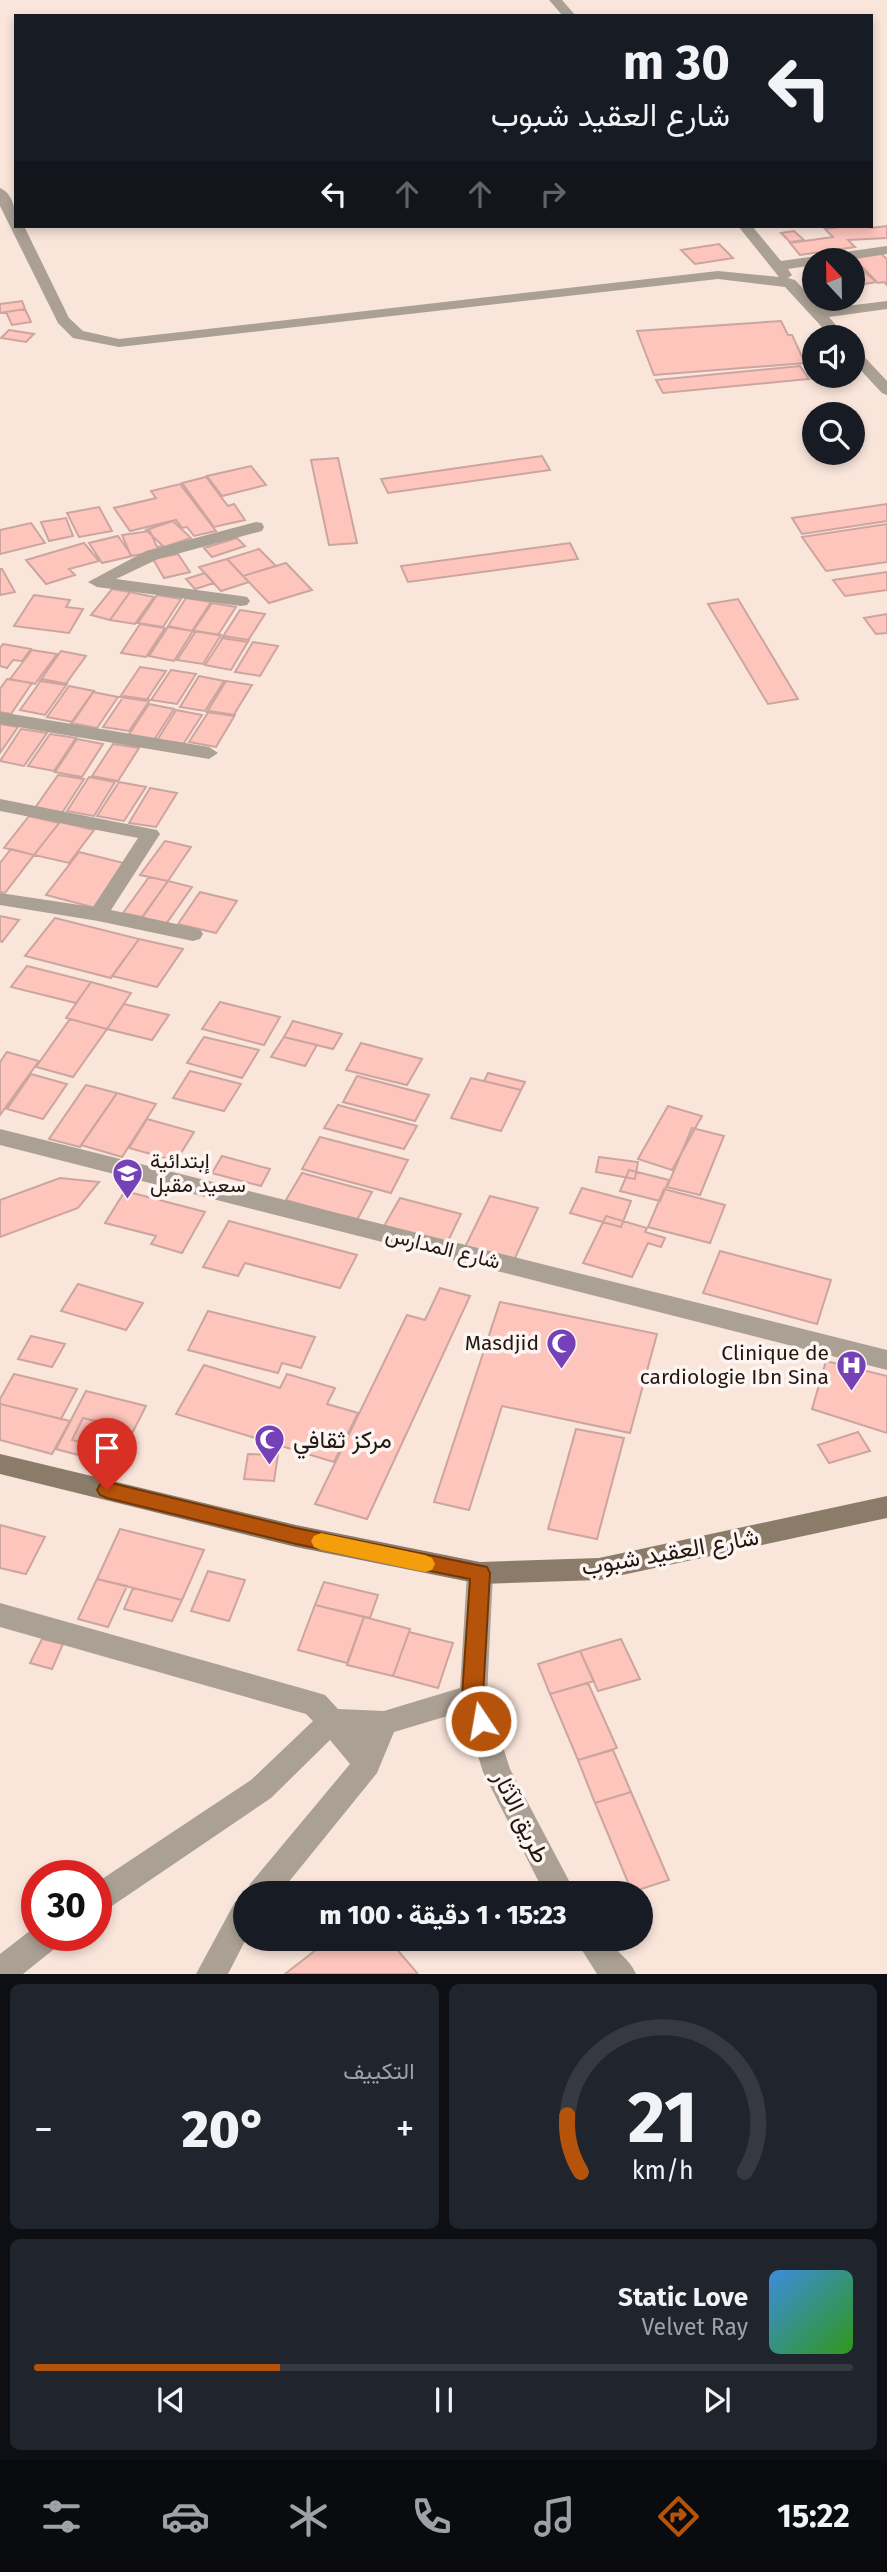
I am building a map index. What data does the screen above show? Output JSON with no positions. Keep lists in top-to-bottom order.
{
  "streets": {
    "main road": ["شارع العقيد شبوب"],
    "street": ["شارع المدارس", "طريق الآثار"]
  },
  "crossings": [
    ["شارع العقيد شبوب", "طريق الآثار"]
  ],
  "places": {
    "school or university": ["إبتدائية سعيد مقبل"],
    "mosque": ["Masdjid", "مركز ثقافي"],
    "hospital": ["Clinique de cardiologie Ibn Sina"]
  },
  "north": "top",
  "page": {
    "turn": ["30 m", "شارع العقيد شبوب"],
    "limit": "30",
    "trip": "15:23 · 1 دقيقة · 100 m",
    "tile": "التكييف",
    "heat": ["−", "20°", "+"],
    "song": ["Static Love", "Velvet Ray"],
    "tabs": "15:22",
    "gauge": ["21", "km/h"]
  }
}
